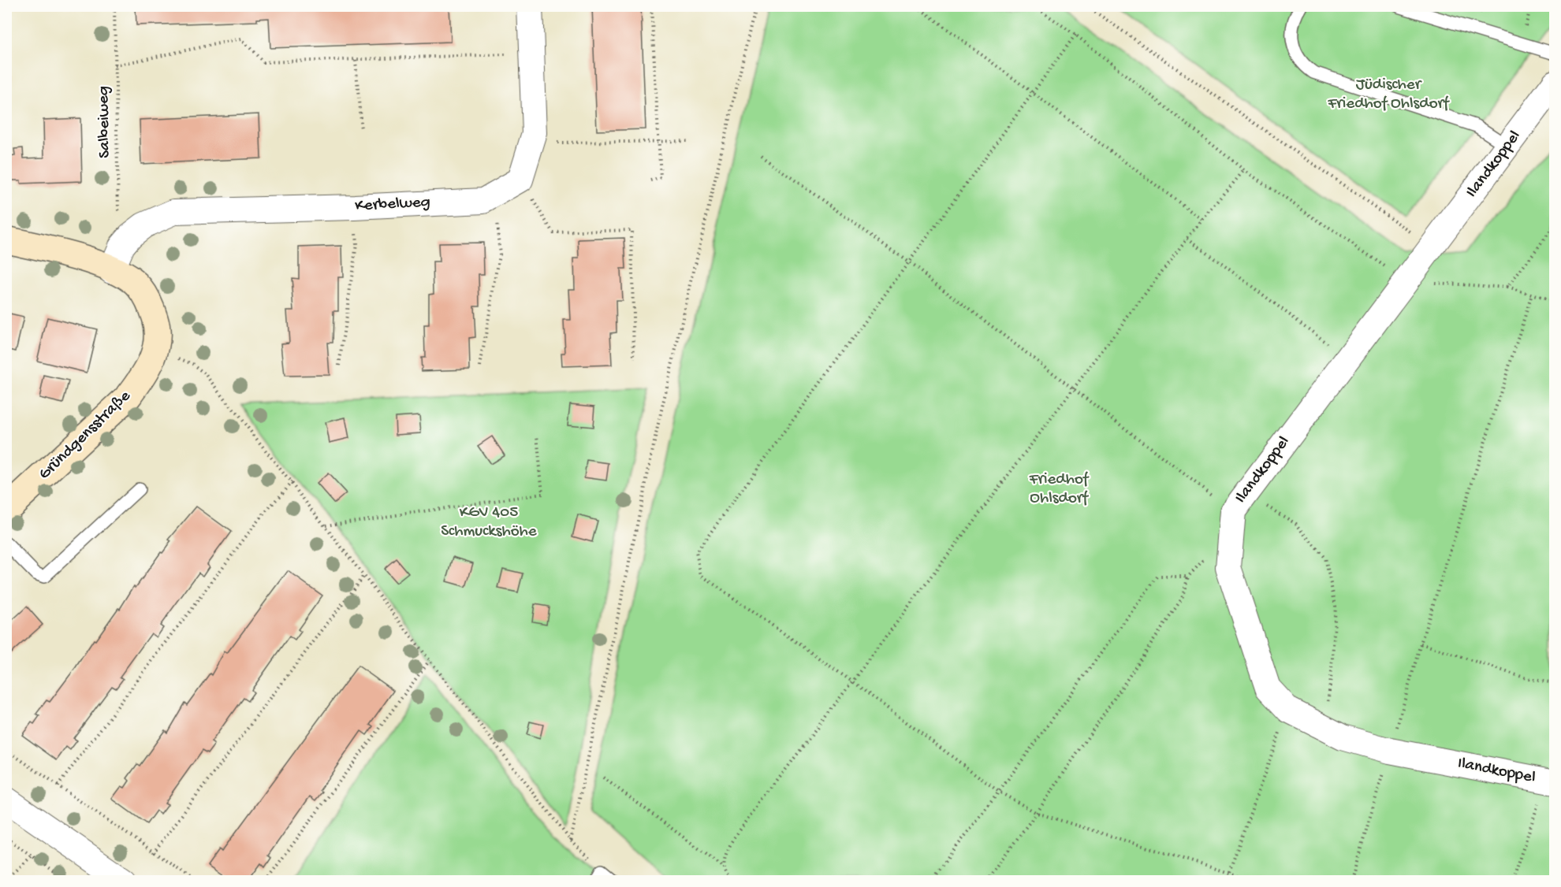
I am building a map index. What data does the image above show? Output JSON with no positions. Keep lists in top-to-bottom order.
{
  "streets": {
    "street": ["Ilandkoppel", "Kerbelweg", "Gründgensstraße"],
    "path": ["Salbeiweg"]
  },
  "crossings": [
    ["Salbeiweg", "Kerbelweg"]
  ],
  "parks": ["Jüdischer Friedhof Ohlsdorf", "Friedhof Ohlsdorf", "KGV 405 Schmuckshöhe"]
}
